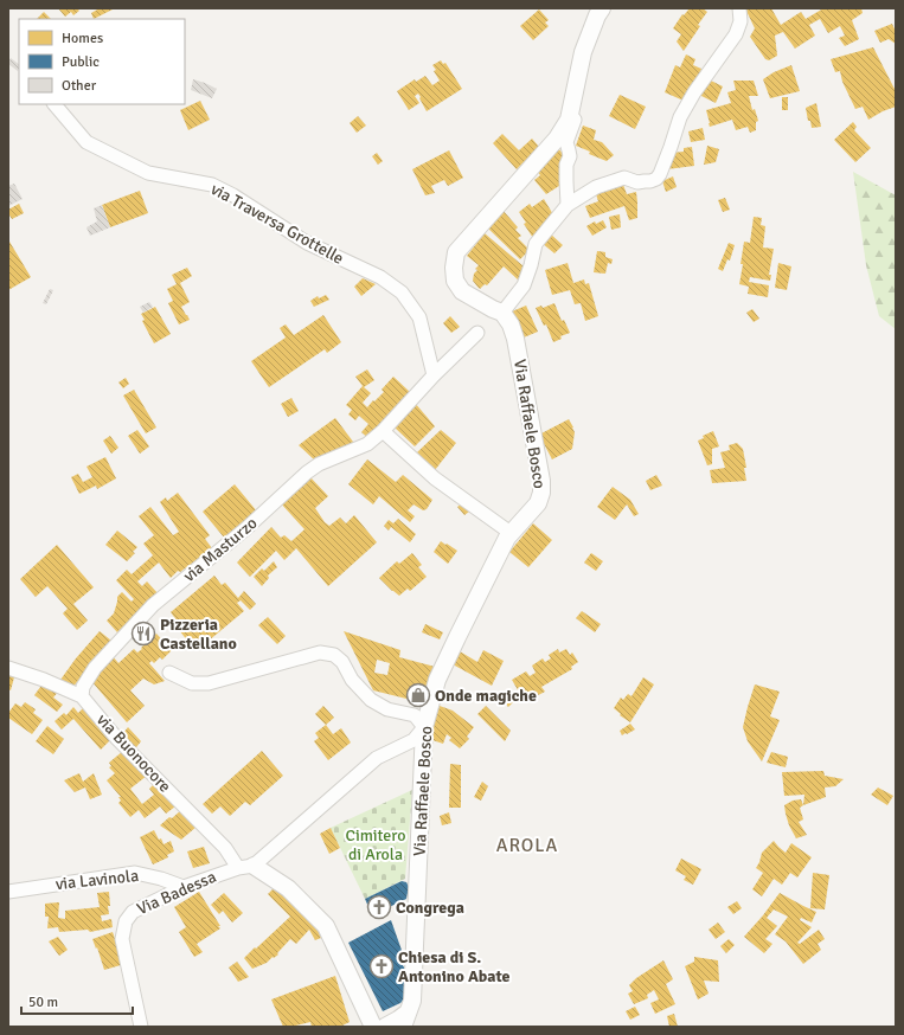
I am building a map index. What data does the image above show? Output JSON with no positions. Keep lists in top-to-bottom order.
{
  "streets": {
    "street": [
      "via Traversa Grottelle",
      "Via Raffaele Bosco",
      "via Masturzo",
      "via Buonocore",
      "via Lavinola",
      "Via Badessa"
    ]
  },
  "crossings": [
    ["via Masturzo", "via Buonocore"],
    ["via Buonocore", "Via Badessa"],
    ["via Lavinola", "Via Badessa"]
  ],
  "districts": ["AROLA"],
  "parks": ["Cimitero di Arola"],
  "places": {
    "restaurant": ["Pizzeria Castellano"],
    "shop": ["Onde magiche"],
    "church": ["Congrega", "Chiesa di S. Antonino Abate"]
  },
  "legend": ["Homes", "Public", "Other"],
  "scale_bar": "50 m"
}
